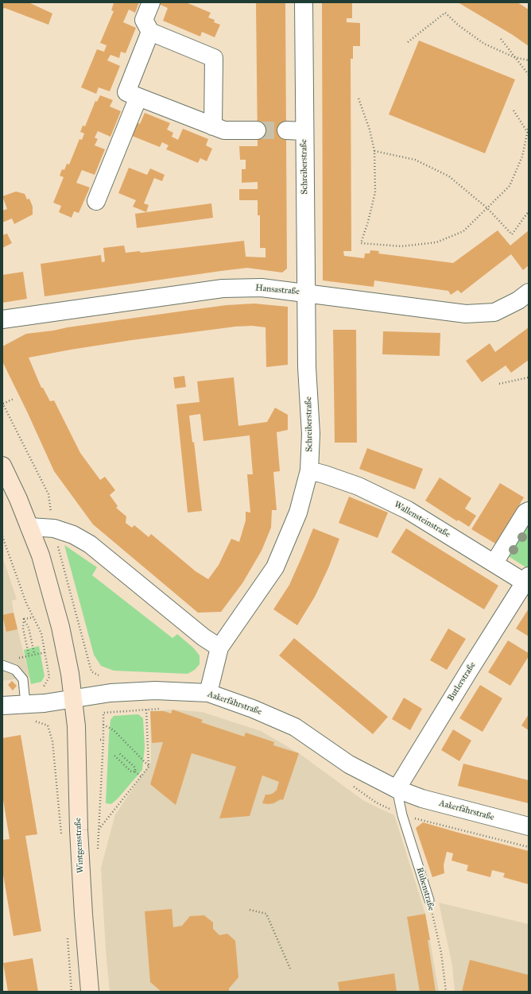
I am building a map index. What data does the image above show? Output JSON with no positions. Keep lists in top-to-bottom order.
{
  "streets": {
    "main road": ["Wintgensstraße"],
    "street": [
      "Schreiberstraße",
      "Hansastraße",
      "Wallensteinstraße",
      "Butlerstraße",
      "Aakerfährstraße"
    ],
    "lane": ["Rübenstraße"]
  },
  "crossings": [
    ["Schreiberstraße", "Hansastraße"],
    ["Schreiberstraße", "Wallensteinstraße"],
    ["Schreiberstraße", "Aakerfährstraße"],
    ["Wallensteinstraße", "Butlerstraße"],
    ["Butlerstraße", "Aakerfährstraße"],
    ["Butlerstraße", "Rübenstraße"],
    ["Aakerfährstraße", "Wintgensstraße"],
    ["Aakerfährstraße", "Rübenstraße"]
  ]
}
